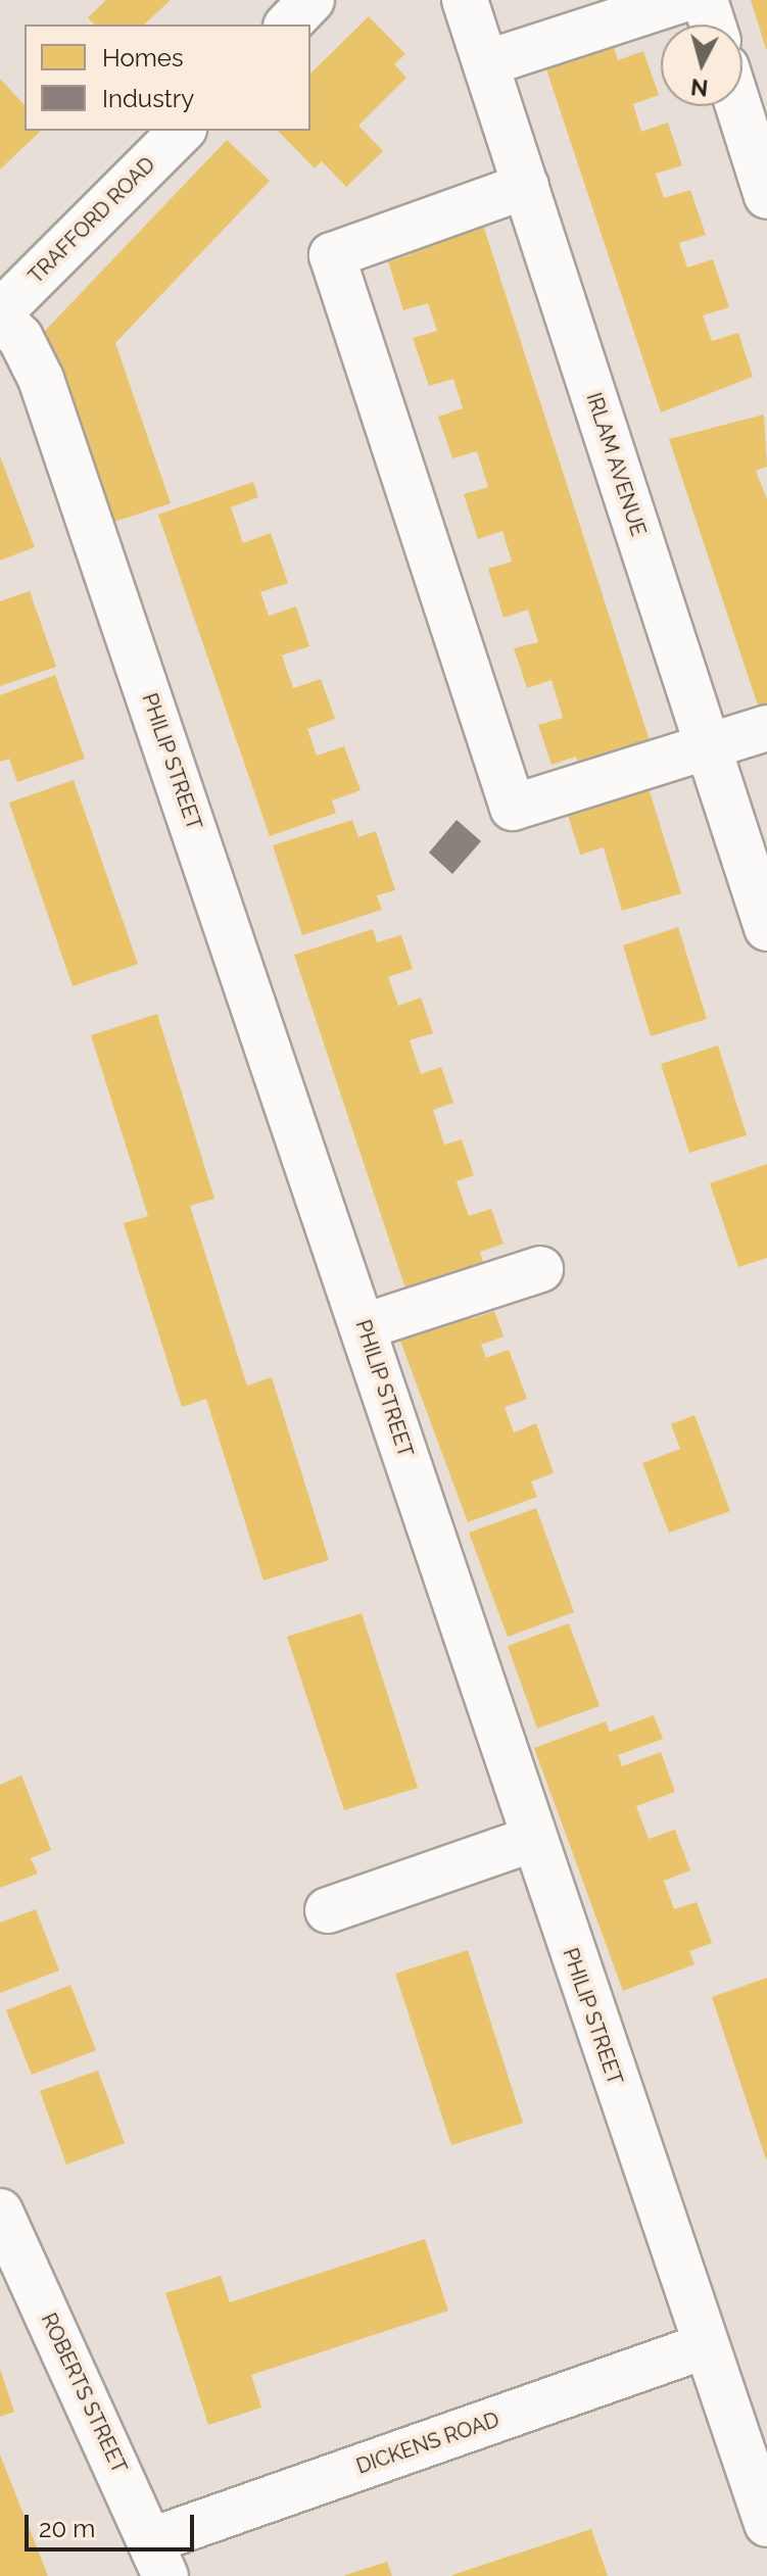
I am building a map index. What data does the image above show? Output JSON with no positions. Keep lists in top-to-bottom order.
{
  "streets": {
    "street": [
      "TRAFFORD ROAD",
      "IRLAM AVENUE",
      "PHILIP STREET",
      "ROBERTS STREET",
      "DICKENS ROAD"
    ]
  },
  "crossings": [
    ["TRAFFORD ROAD", "PHILIP STREET"],
    ["PHILIP STREET", "DICKENS ROAD"],
    ["ROBERTS STREET", "DICKENS ROAD"]
  ],
  "legend": ["Homes", "Industry"],
  "scale_bar": "20 m",
  "north": "bottom"
}
